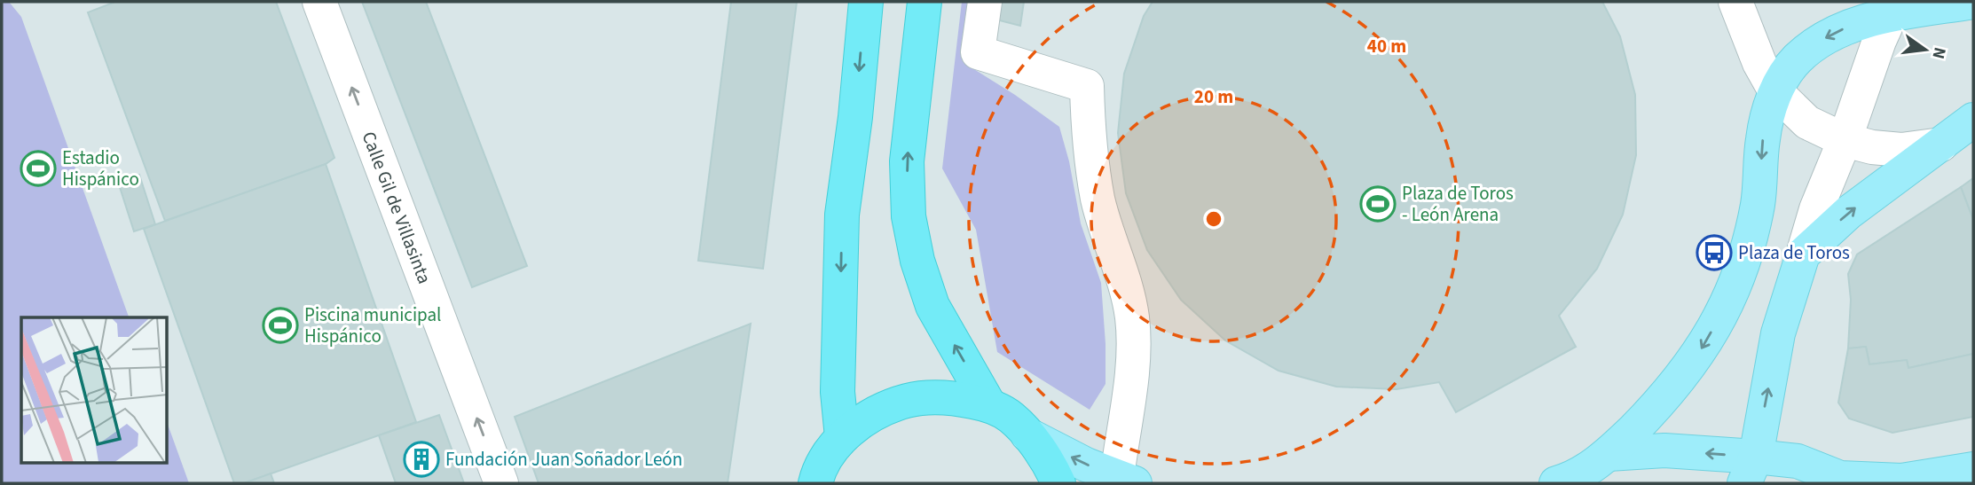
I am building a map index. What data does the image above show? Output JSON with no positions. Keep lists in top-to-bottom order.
{
  "streets": {
    "street": ["Calle Gil de Villasinta"]
  },
  "one_way": ["Calle Gil de Villasinta"],
  "places": {
    "sports": ["Estadio Hispánico", "Plaza de Toros - León Arena", "Piscina municipal Hispánico"],
    "bus stop": ["Plaza de Toros"],
    "building": ["Fundación Juan Soñador León"]
  },
  "north": "right",
  "rings": ["40 m", "20 m"]
}
